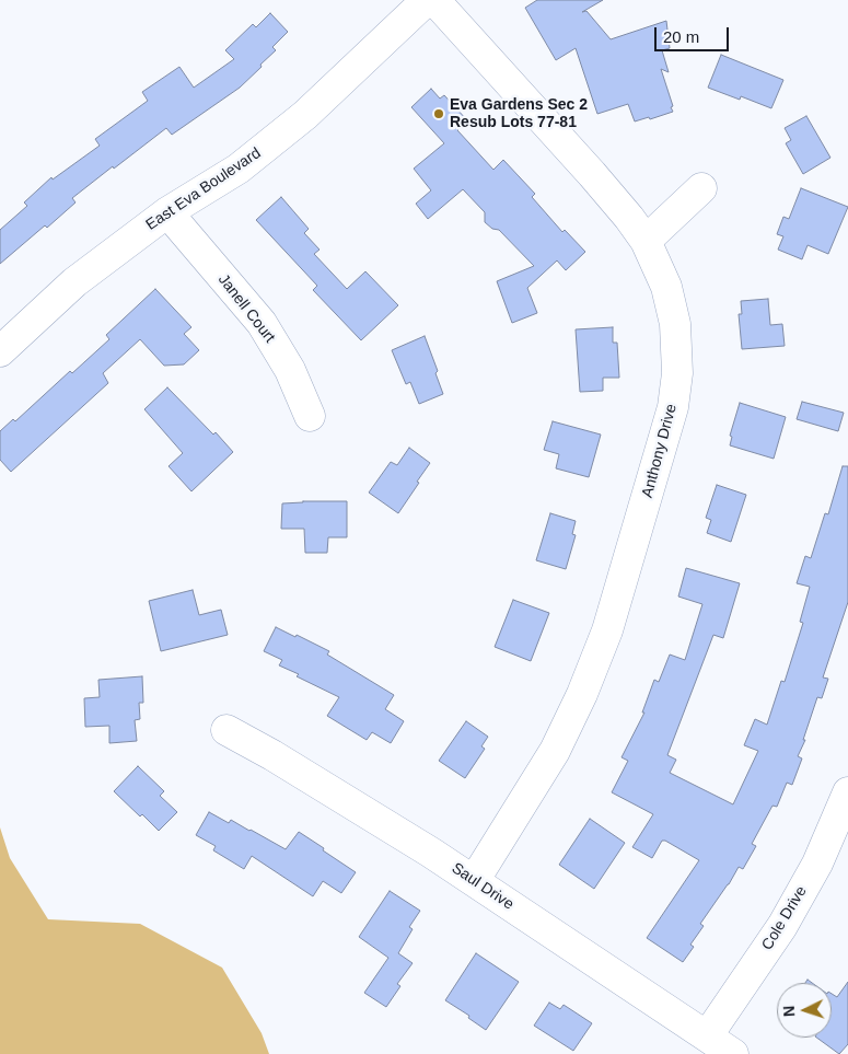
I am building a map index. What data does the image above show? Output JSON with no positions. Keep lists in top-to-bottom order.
{
  "streets": {
    "street": [
      "East Eva Boulevard",
      "Janell Court",
      "Anthony Drive",
      "Saul Drive",
      "Cole Drive"
    ]
  },
  "crossings": [
    ["East Eva Boulevard", "Janell Court"],
    ["Anthony Drive", "Saul Drive"],
    ["Saul Drive", "Cole Drive"]
  ],
  "places": ["Eva Gardens Sec 2 Resub Lots 77-81"],
  "scale_bar": "20 m",
  "north": "left"
}
